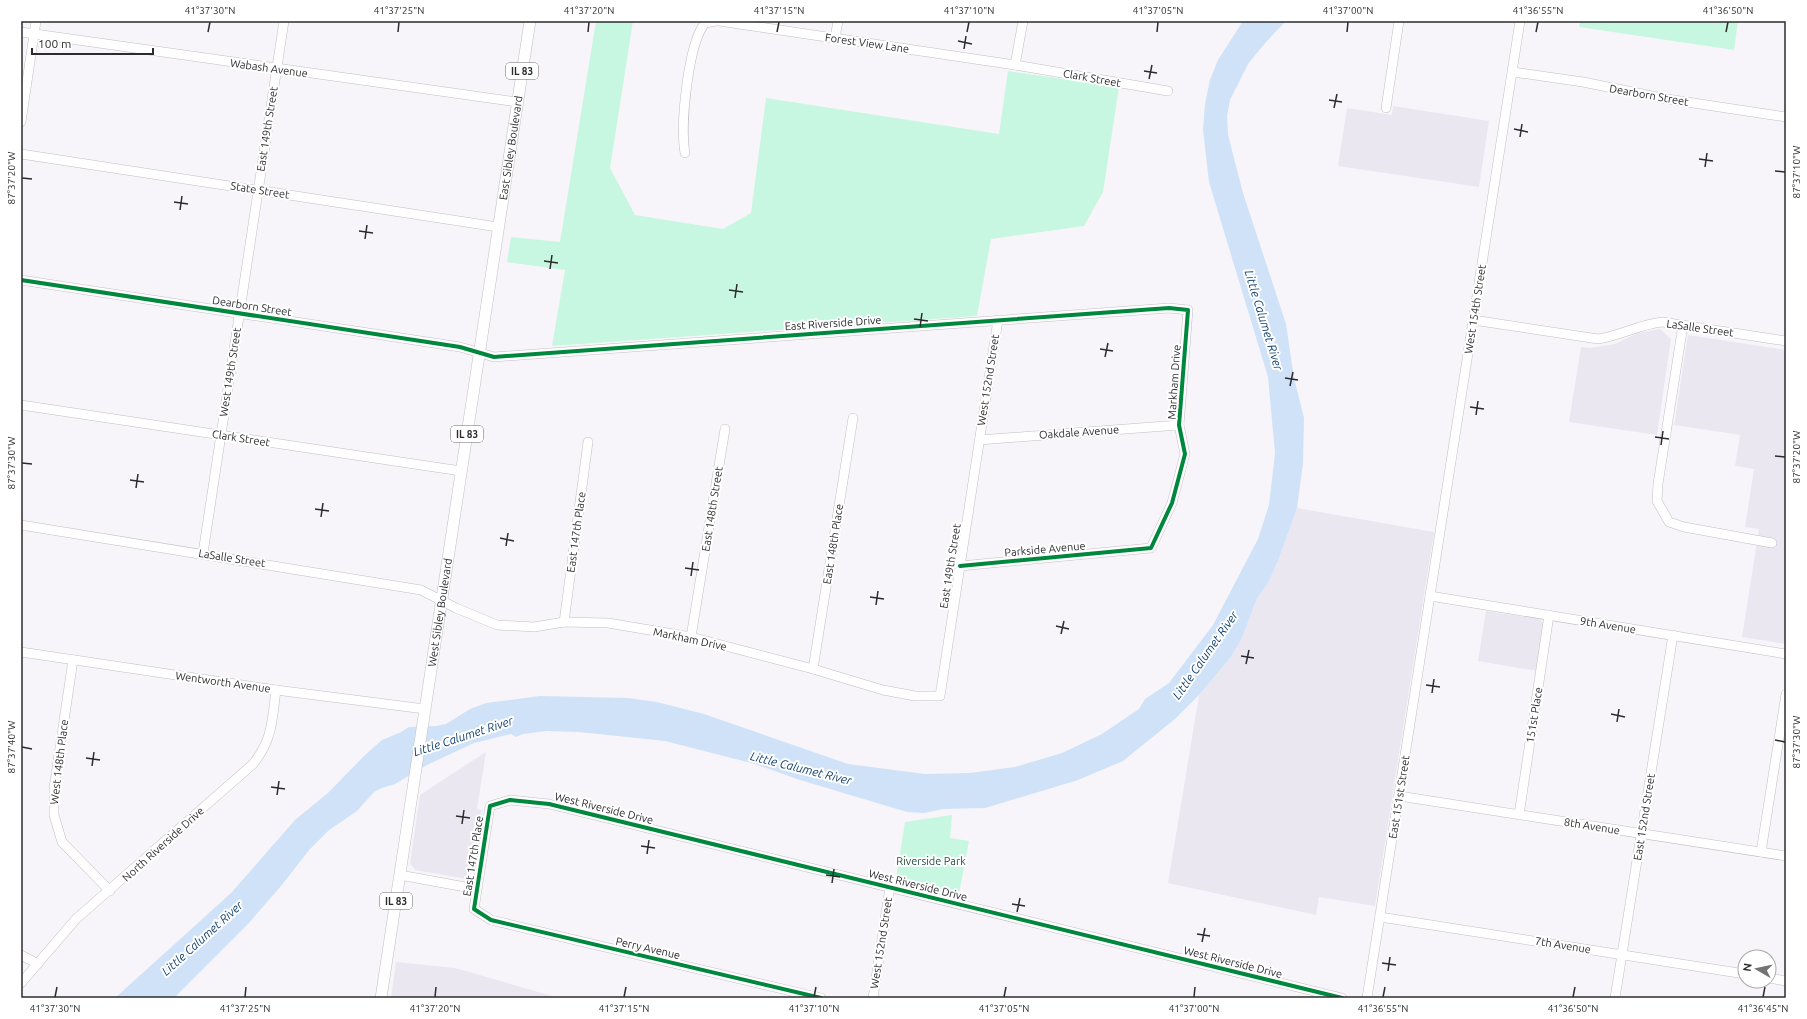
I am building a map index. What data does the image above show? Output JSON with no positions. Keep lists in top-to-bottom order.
{
  "streets": {
    "main road": ["IL 83", "East Sibley Boulevard", "West Sibley Boulevard"],
    "street": [
      "Forest View Lane",
      "Wabash Avenue",
      "Clark Street",
      "Dearborn Street",
      "East 149th Street",
      "State Street",
      "West 154th Street",
      "East Riverside Drive",
      "LaSalle Street",
      "West 149th Street",
      "West 152nd Street",
      "Markham Drive",
      "Oakdale Avenue",
      "East 148th Street",
      "East 147th Place",
      "East 148th Place",
      "Parkside Avenue",
      "9th Avenue",
      "Wentworth Avenue",
      "151st Place",
      "West 148th Place",
      "East 151st Street",
      "West Riverside Drive",
      "East 152nd Street",
      "8th Avenue",
      "North Riverside Drive",
      "7th Avenue",
      "Perry Avenue"
    ]
  },
  "crossings": [
    ["Forest View Lane", "Clark Street"],
    ["Wabash Avenue", "East 149th Street"],
    ["Wabash Avenue", "East Sibley Boulevard"],
    ["Clark Street", "West 149th Street"],
    ["Clark Street", "West Sibley Boulevard"],
    ["Dearborn Street", "West 154th Street"],
    ["Dearborn Street", "East Riverside Drive"],
    ["Dearborn Street", "West 149th Street"],
    ["Dearborn Street", "West Sibley Boulevard"],
    ["East 149th Street", "State Street"],
    ["East 149th Street", "West 149th Street"],
    ["East 149th Street", "West 152nd Street"],
    ["East 149th Street", "Markham Drive"],
    ["East 149th Street", "Oakdale Avenue"],
    ["East 149th Street", "Parkside Avenue"],
    ["East Sibley Boulevard", "State Street"],
    ["East Sibley Boulevard", "West Sibley Boulevard"],
    ["State Street", "West 149th Street"],
    ["State Street", "West Sibley Boulevard"],
    ["West 154th Street", "LaSalle Street"],
    ["West 154th Street", "9th Avenue"],
    ["West 154th Street", "East 151st Street"],
    ["East Riverside Drive", "West 152nd Street"],
    ["East Riverside Drive", "Markham Drive"],
    ["East Riverside Drive", "West Sibley Boulevard"],
    ["LaSalle Street", "West 149th Street"],
    ["LaSalle Street", "Markham Drive"],
    ["LaSalle Street", "West Sibley Boulevard"],
    ["West 152nd Street", "Oakdale Avenue"],
    ["West 152nd Street", "West Riverside Drive"],
    ["Markham Drive", "Oakdale Avenue"],
    ["Markham Drive", "East 148th Street"],
    ["Markham Drive", "East 147th Place"],
    ["Markham Drive", "East 148th Place"],
    ["Markham Drive", "Parkside Avenue"],
    ["Markham Drive", "West Sibley Boulevard"],
    ["East 147th Place", "West Riverside Drive"],
    ["East 147th Place", "Perry Avenue"],
    ["West Sibley Boulevard", "Wentworth Avenue"],
    ["9th Avenue", "151st Place"],
    ["9th Avenue", "East 151st Street"],
    ["9th Avenue", "East 152nd Street"],
    ["Wentworth Avenue", "West 148th Place"],
    ["Wentworth Avenue", "North Riverside Drive"],
    ["151st Place", "8th Avenue"],
    ["West 148th Place", "North Riverside Drive"],
    ["East 151st Street", "8th Avenue"],
    ["East 151st Street", "7th Avenue"],
    ["East 152nd Street", "8th Avenue"],
    ["East 152nd Street", "7th Avenue"]
  ],
  "water": ["Little Calumet River"],
  "parks": ["Riverside Park"],
  "scale_bar": "100 m",
  "north": "left",
  "coordinates": [
    "41°37'30\"N",
    "41°37'25\"N",
    "41°37'20\"N",
    "41°37'15\"N",
    "41°37'10\"N",
    "41°37'05\"N",
    "41°37'00\"N",
    "41°36'55\"N",
    "41°36'50\"N",
    "87°37'10\"W",
    "87°37'20\"W",
    "87°37'30\"W",
    "87°37'40\"W",
    "41°36'45\"N"
  ]
}
